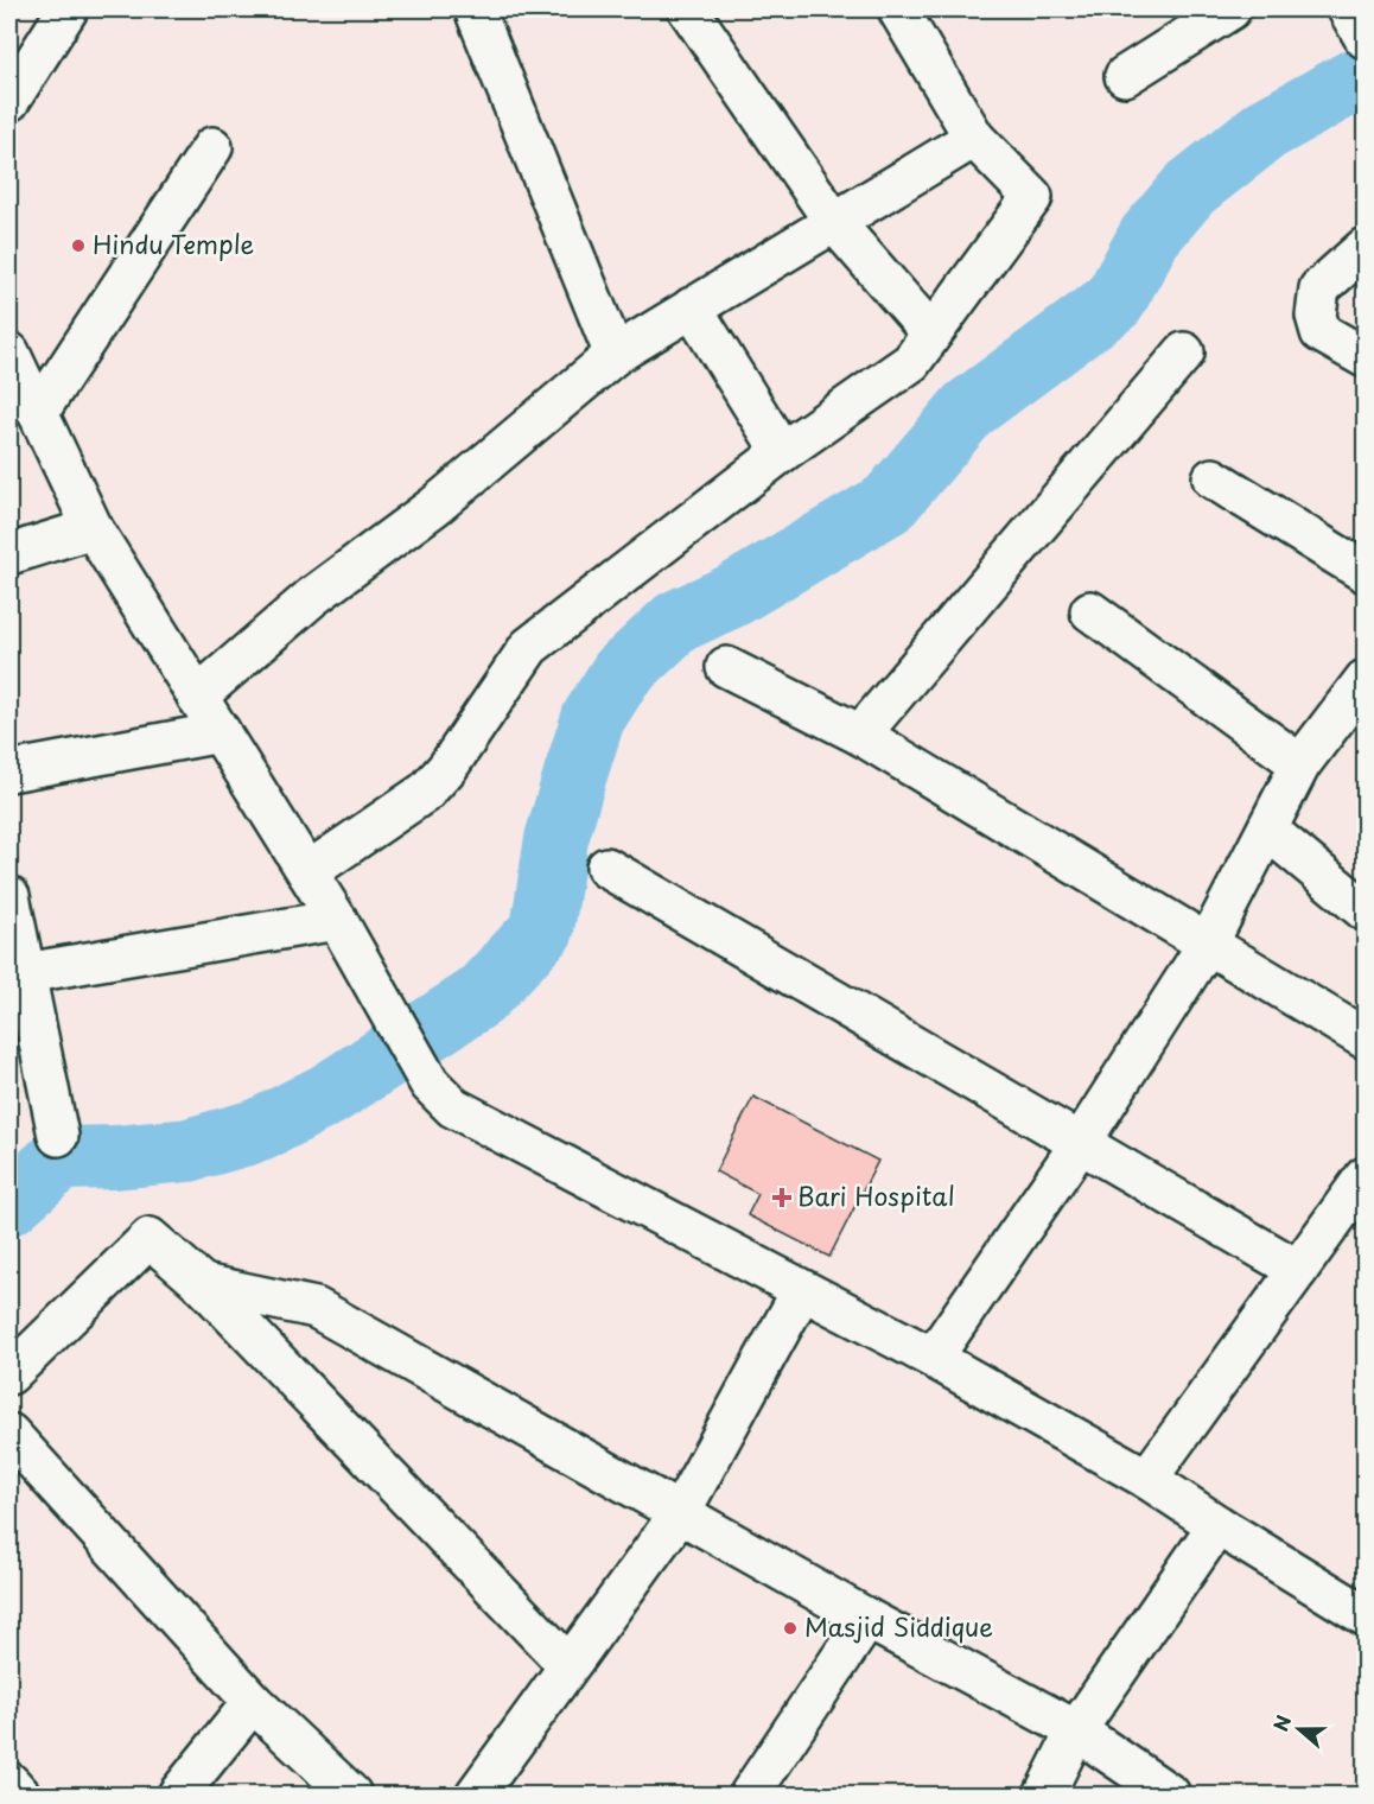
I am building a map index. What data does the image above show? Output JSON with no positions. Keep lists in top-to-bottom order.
{
  "places": {
    "other": ["Hindu Temple", "Masjid Siddique"],
    "health": ["Bari Hospital"]
  },
  "north": "left"
}
